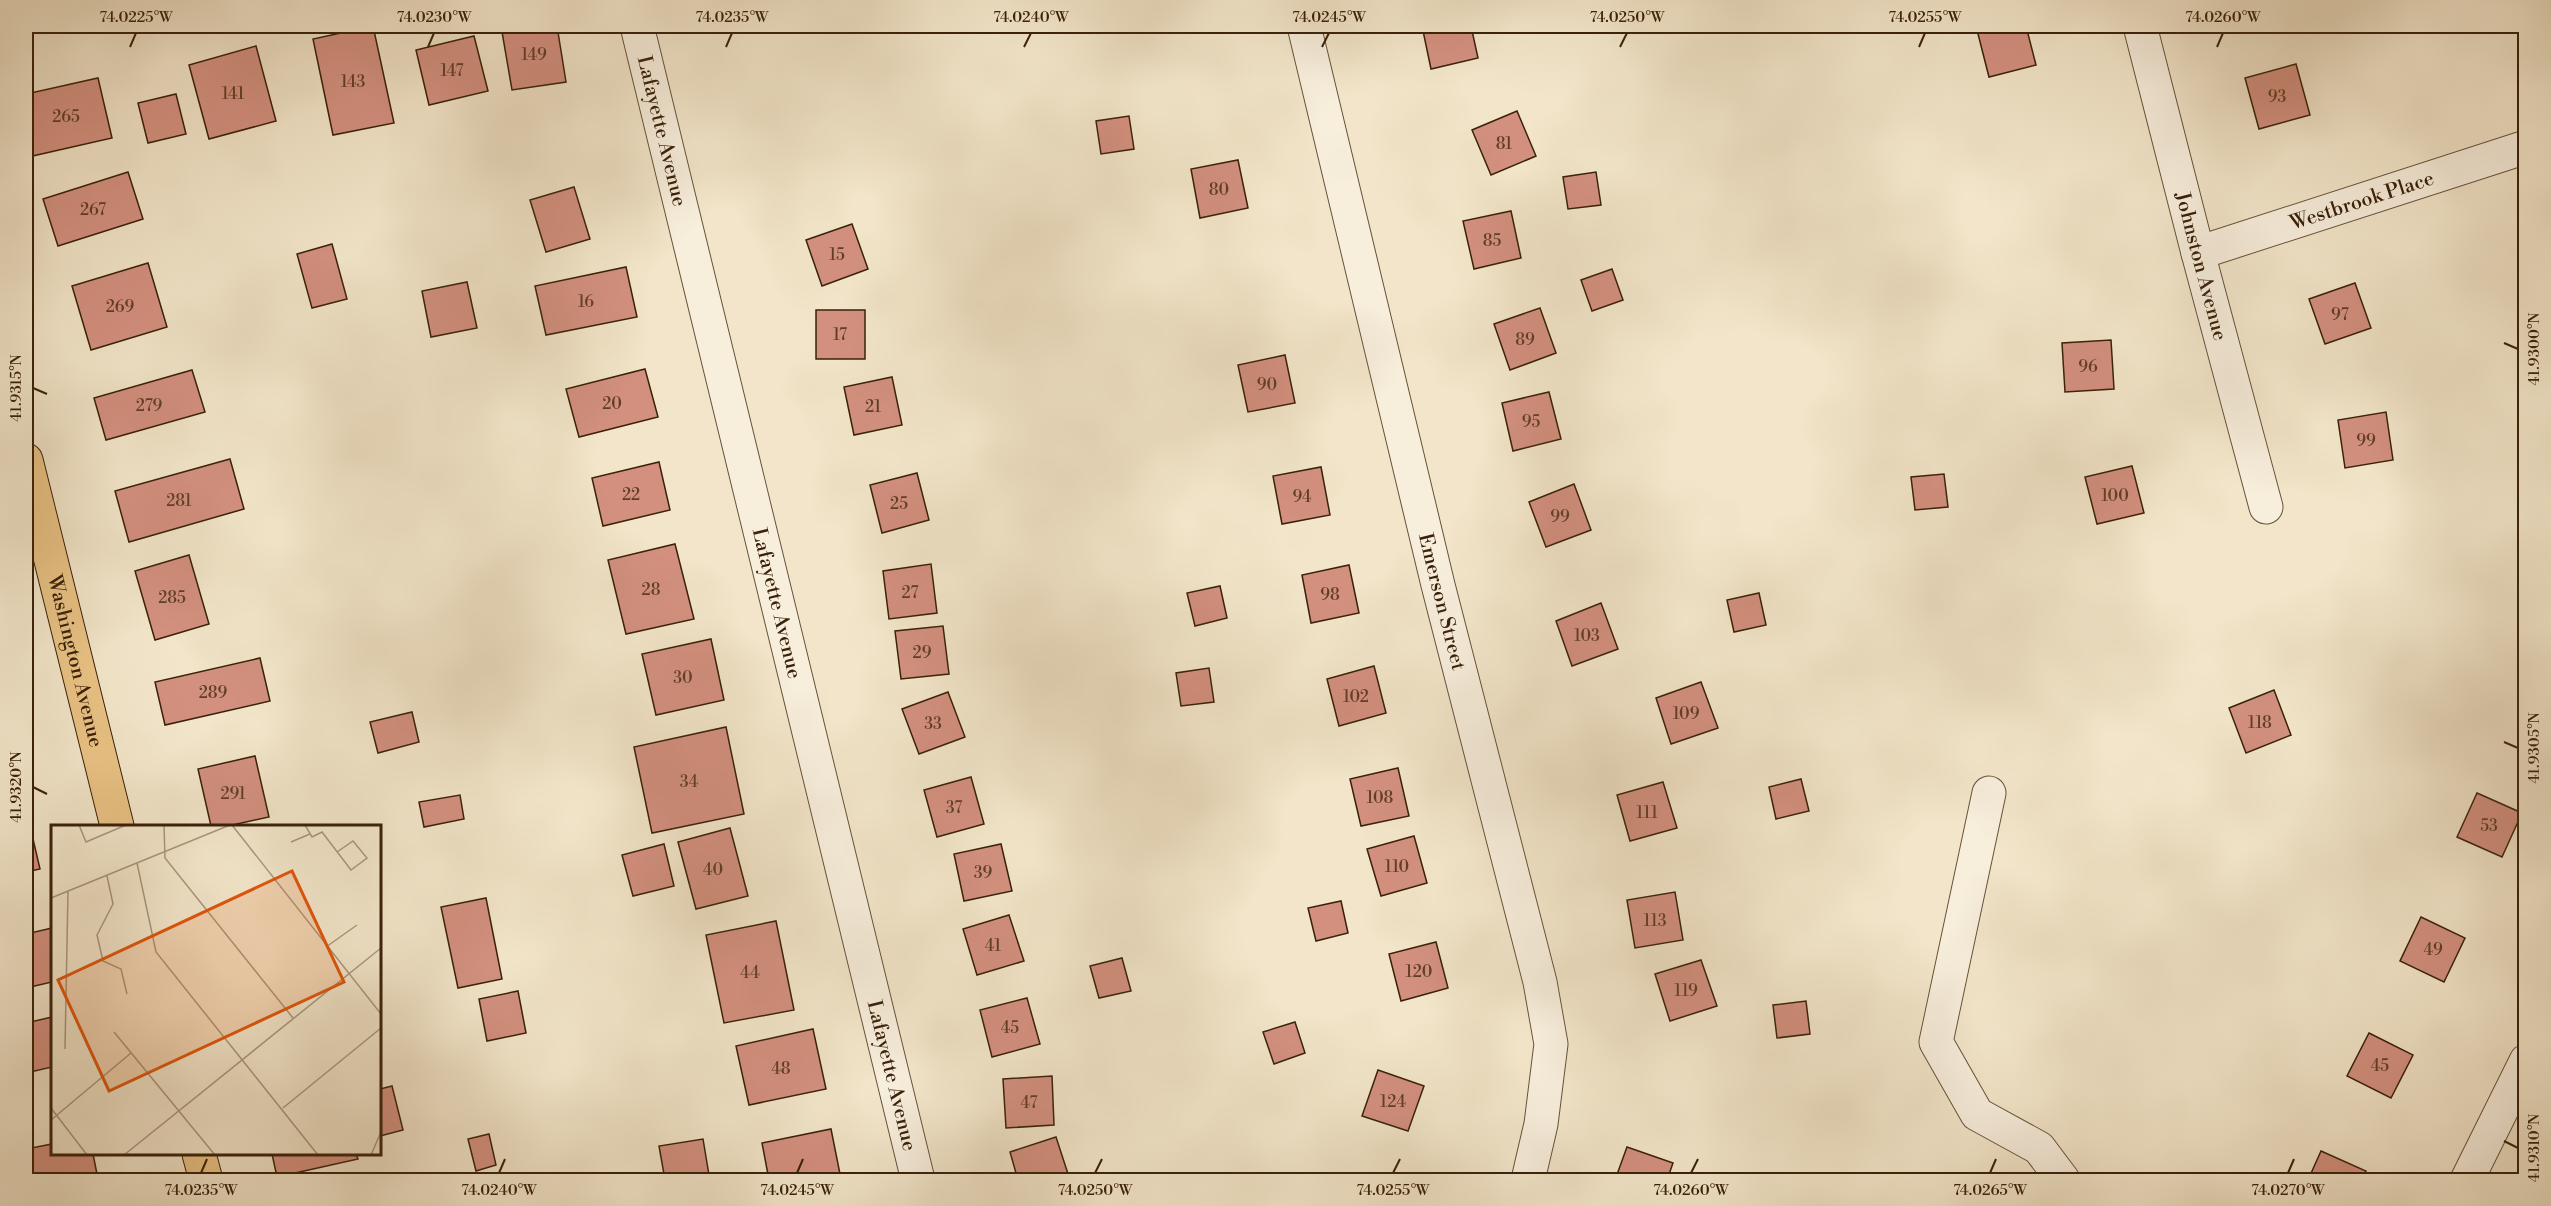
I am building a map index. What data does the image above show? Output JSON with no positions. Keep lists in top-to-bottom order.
{
  "streets": {
    "main road": ["Washington Avenue"],
    "street": [
      "Lafayette Avenue",
      "Westbrook Place",
      "Johnston Avenue",
      "Emerson Street"
    ]
  },
  "crossings": [
    ["Westbrook Place", "Johnston Avenue"]
  ],
  "house_numbers": [
    "149",
    "147",
    "143",
    "141",
    "93",
    "265",
    "81",
    "80",
    "267",
    "85",
    "15",
    "16",
    "269",
    "97",
    "17",
    "89",
    "96",
    "90",
    "20",
    "279",
    "21",
    "95",
    "99",
    "22",
    "100",
    "94",
    "281",
    "25",
    "99",
    "28",
    "27",
    "98",
    "285",
    "103",
    "29",
    "30",
    "289",
    "102",
    "109",
    "118",
    "33",
    "34",
    "291",
    "108",
    "37",
    "111",
    "53",
    "110",
    "40",
    "39",
    "113",
    "41",
    "49",
    "120",
    "44",
    "119",
    "45",
    "45",
    "48",
    "124",
    "47"
  ],
  "coordinates": [
    "74.0225°W",
    "74.0230°W",
    "74.0235°W",
    "74.0240°W",
    "74.0245°W",
    "74.0250°W",
    "74.0255°W",
    "74.0260°W",
    "41.9300°N",
    "41.9315°N",
    "41.9305°N",
    "41.9320°N",
    "41.9310°N",
    "74.0265°W",
    "74.0270°W"
  ]
}
